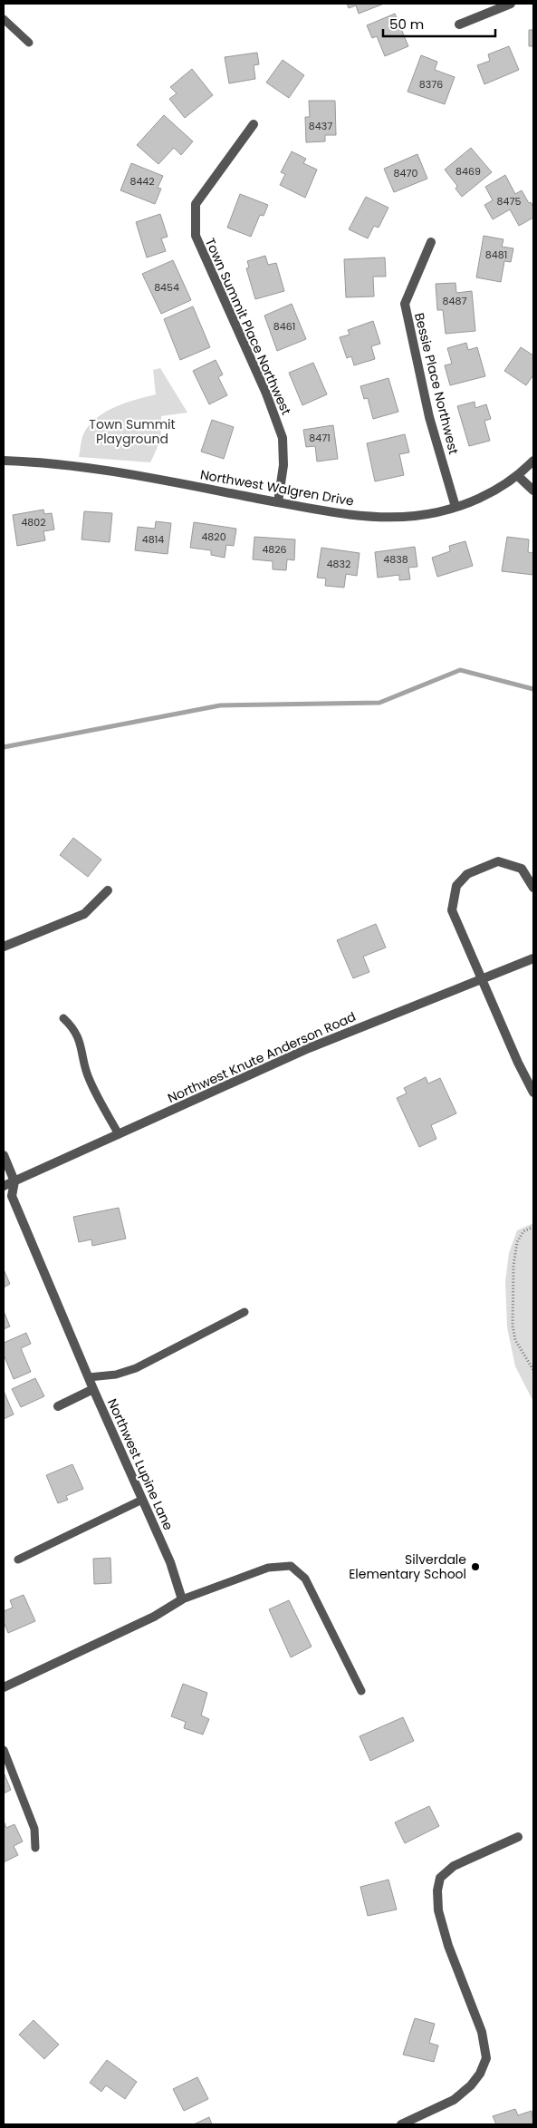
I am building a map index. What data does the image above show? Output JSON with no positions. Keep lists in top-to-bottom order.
{
  "streets": {
    "street": [
      "Town Summit Place Northwest",
      "Bessie Place Northwest",
      "Northwest Walgren Drive",
      "Northwest Knute Anderson Road",
      "Northwest Lupine Lane"
    ]
  },
  "crossings": [
    ["Town Summit Place Northwest", "Northwest Walgren Drive"],
    ["Bessie Place Northwest", "Northwest Walgren Drive"],
    ["Northwest Knute Anderson Road", "Northwest Lupine Lane"]
  ],
  "parks": ["Town Summit Playground"],
  "places": ["Silverdale Elementary School"],
  "house_numbers": [
    "8376",
    "8437",
    "8469",
    "8470",
    "8442",
    "8475",
    "8481",
    "8454",
    "8487",
    "8461",
    "8471",
    "4802",
    "4820",
    "4814",
    "4826",
    "4838",
    "4832"
  ],
  "scale_bar": "50 m"
}
